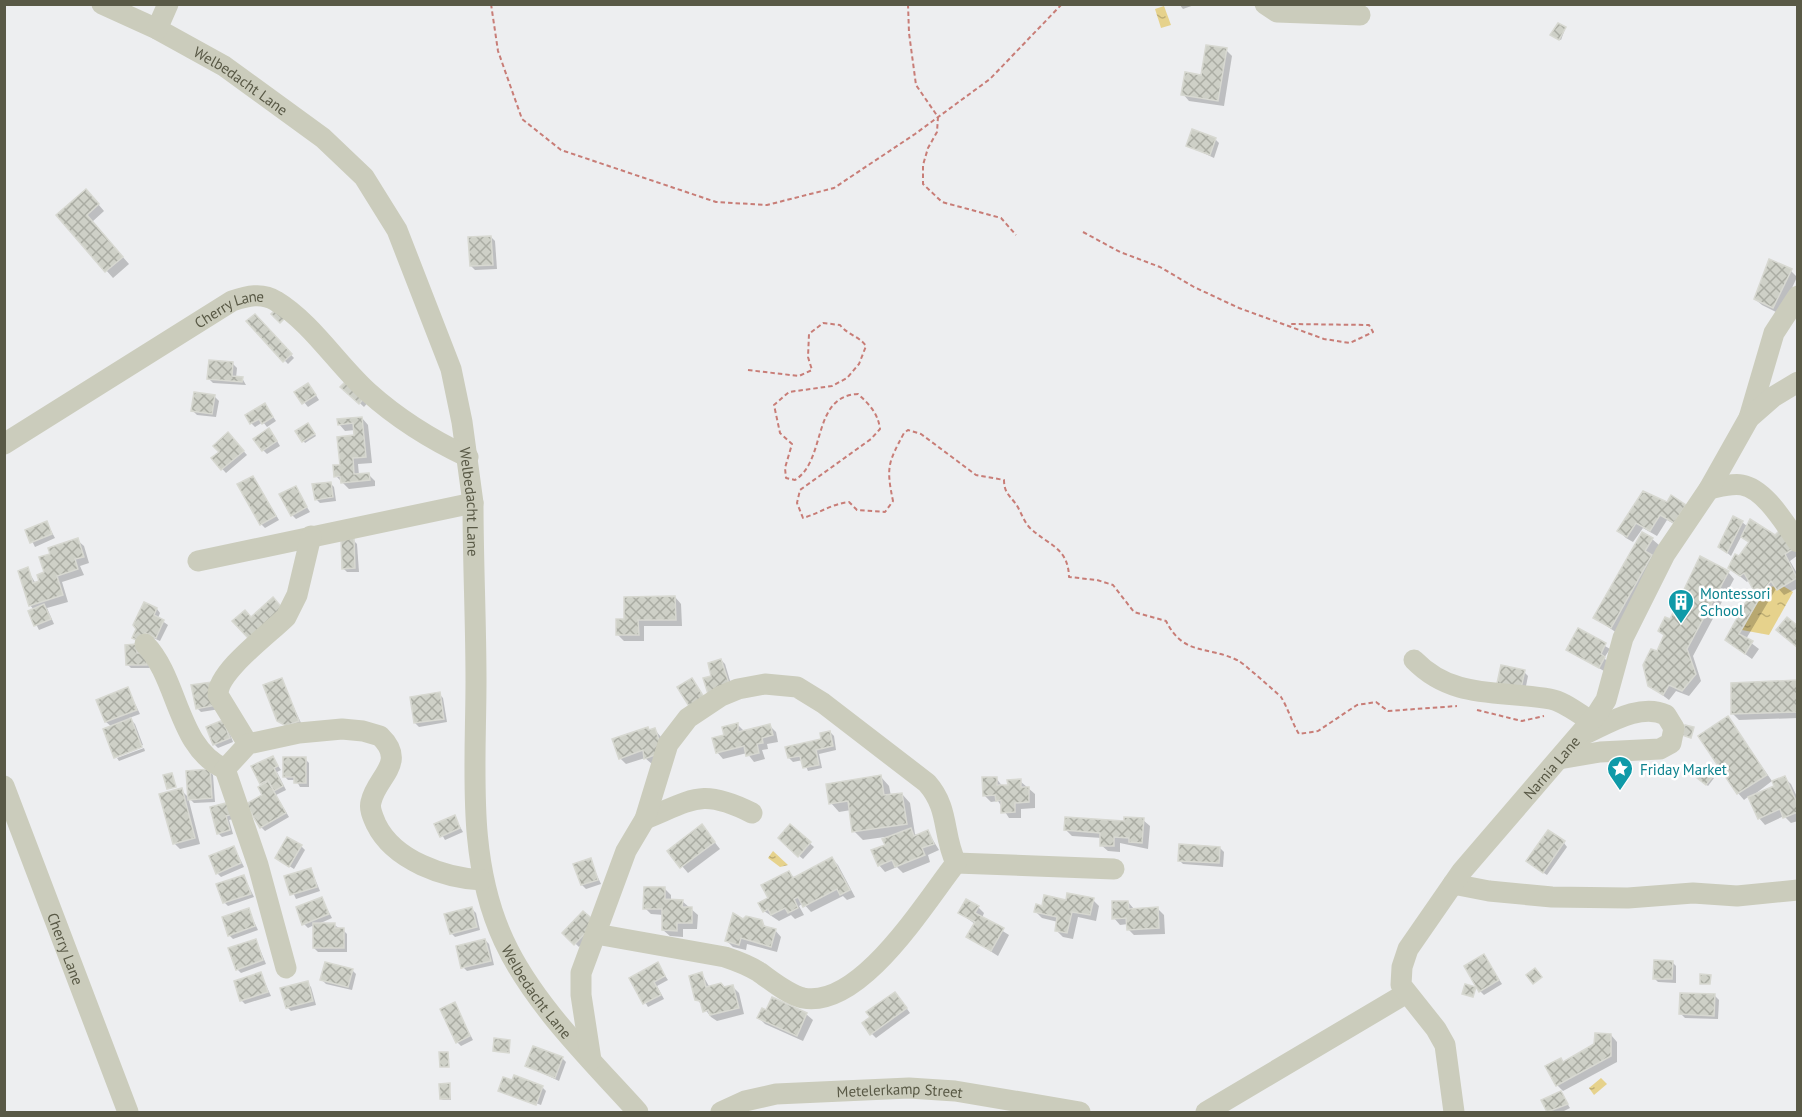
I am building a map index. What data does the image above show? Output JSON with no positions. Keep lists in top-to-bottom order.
{
  "streets": {
    "street": [
      "Welbedacht Lane",
      "Cherry Lane",
      "Narnia Lane",
      "Metelerkamp Street"
    ]
  },
  "crossings": [
    ["Welbedacht Lane", "Cherry Lane"]
  ],
  "places": {
    "building": ["Montessori School"],
    "place": ["Friday Market"]
  }
}
